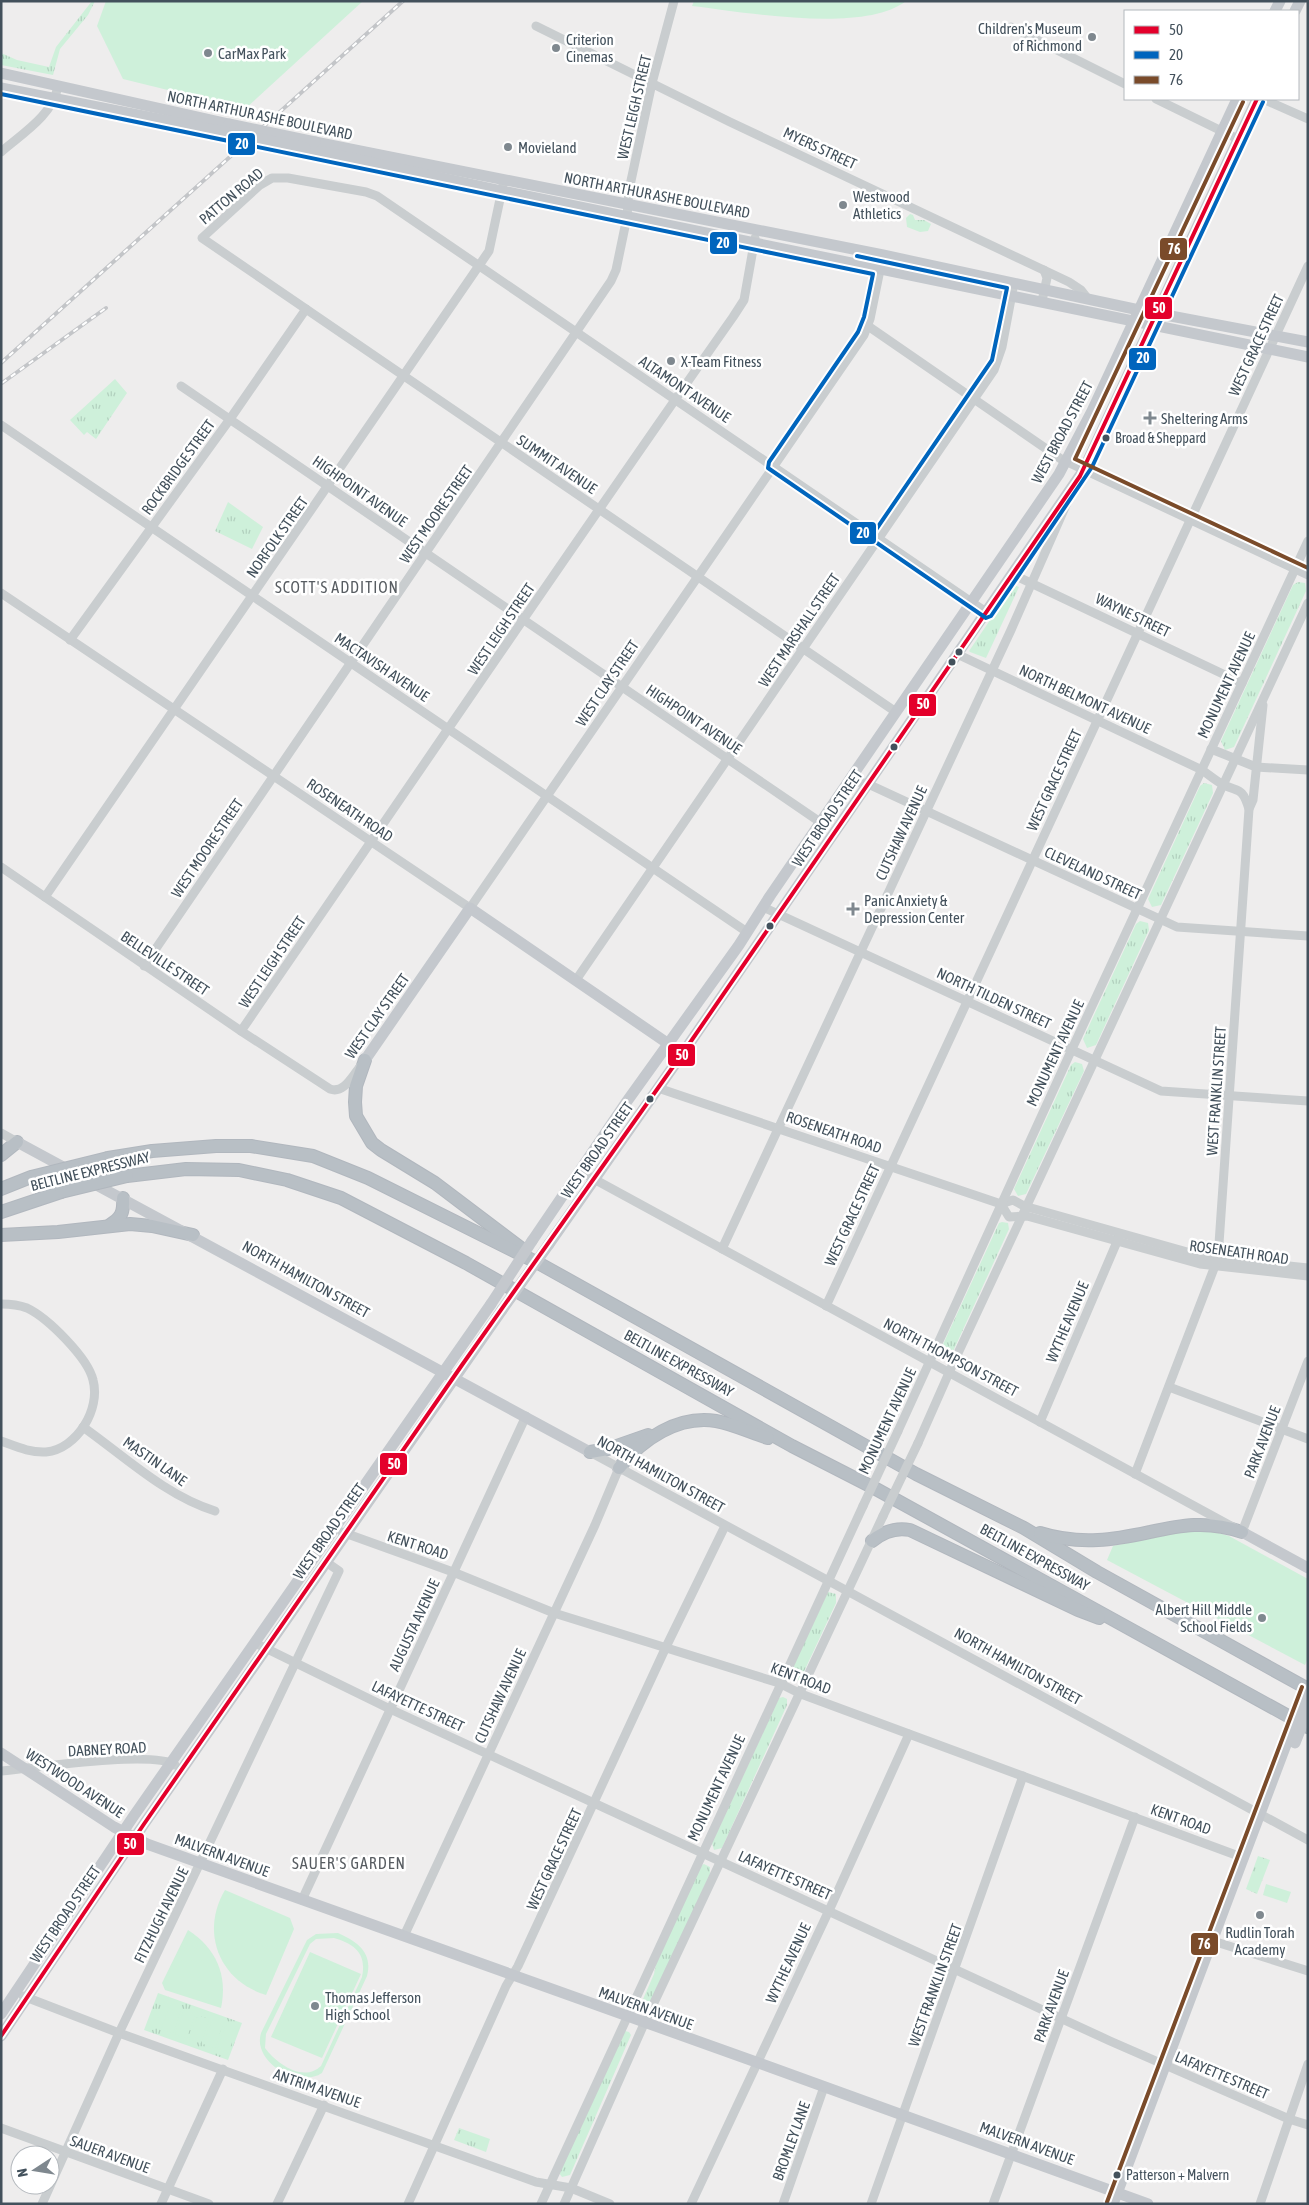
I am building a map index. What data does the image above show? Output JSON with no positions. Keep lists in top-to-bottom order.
{
  "streets": {
    "highway": ["BELTLINE EXPRESSWAY"],
    "main road": [
      "NORTH ARTHUR ASHE BOULEVARD",
      "WEST BROAD STREET",
      "WEST CLAY STREET",
      "ROSENEATH ROAD",
      "NORTH HAMILTON STREET",
      "NORTH THOMPSON STREET",
      "WESTWOOD AVENUE",
      "MALVERN AVENUE"
    ],
    "street": [
      "WEST LEIGH STREET",
      "MYERS STREET",
      "PATTON ROAD",
      "WEST GRACE STREET",
      "ALTAMONT AVENUE",
      "SUMMIT AVENUE",
      "ROCKBRIDGE STREET",
      "HIGHPOINT AVENUE",
      "WEST MOORE STREET",
      "NORFOLK STREET",
      "WAYNE STREET",
      "WEST MARSHALL STREET",
      "MACTAVISH AVENUE",
      "MONUMENT AVENUE",
      "NORTH BELMONT AVENUE",
      "CUTSHAW AVENUE",
      "CLEVELAND STREET",
      "BELLEVILLE STREET",
      "NORTH TILDEN STREET",
      "WEST FRANKLIN STREET",
      "WYTHE AVENUE",
      "PARK AVENUE",
      "MASTIN LANE",
      "KENT ROAD",
      "AUGUSTA AVENUE",
      "LAFAYETTE STREET",
      "DABNEY ROAD",
      "FITZHUGH AVENUE",
      "ANTRIM AVENUE",
      "BROMLEY LANE",
      "SAUER AVENUE"
    ]
  },
  "crossings": [
    ["WEST LEIGH STREET", "NORTH ARTHUR ASHE BOULEVARD"],
    ["WEST LEIGH STREET", "MYERS STREET"],
    ["WEST LEIGH STREET", "ALTAMONT AVENUE"],
    ["WEST LEIGH STREET", "SUMMIT AVENUE"],
    ["WEST LEIGH STREET", "HIGHPOINT AVENUE"],
    ["WEST LEIGH STREET", "WEST MOORE STREET"],
    ["WEST LEIGH STREET", "MACTAVISH AVENUE"],
    ["WEST LEIGH STREET", "ROSENEATH ROAD"],
    ["WEST LEIGH STREET", "BELLEVILLE STREET"],
    ["NORTH ARTHUR ASHE BOULEVARD", "MYERS STREET"],
    ["NORTH ARTHUR ASHE BOULEVARD", "WEST GRACE STREET"],
    ["NORTH ARTHUR ASHE BOULEVARD", "WEST BROAD STREET"],
    ["NORTH ARTHUR ASHE BOULEVARD", "WEST MOORE STREET"],
    ["NORTH ARTHUR ASHE BOULEVARD", "NORFOLK STREET"],
    ["NORTH ARTHUR ASHE BOULEVARD", "WEST MARSHALL STREET"],
    ["NORTH ARTHUR ASHE BOULEVARD", "WEST CLAY STREET"],
    ["PATTON ROAD", "ALTAMONT AVENUE"],
    ["PATTON ROAD", "SUMMIT AVENUE"],
    ["WEST GRACE STREET", "WAYNE STREET"],
    ["WEST GRACE STREET", "NORTH BELMONT AVENUE"],
    ["WEST GRACE STREET", "ROSENEATH ROAD"],
    ["WEST GRACE STREET", "CLEVELAND STREET"],
    ["WEST GRACE STREET", "NORTH TILDEN STREET"],
    ["WEST GRACE STREET", "NORTH HAMILTON STREET"],
    ["WEST GRACE STREET", "NORTH THOMPSON STREET"],
    ["WEST GRACE STREET", "KENT ROAD"],
    ["WEST GRACE STREET", "LAFAYETTE STREET"],
    ["WEST GRACE STREET", "MALVERN AVENUE"],
    ["WEST GRACE STREET", "ANTRIM AVENUE"],
    ["ALTAMONT AVENUE", "WEST BROAD STREET"],
    ["ALTAMONT AVENUE", "WEST MOORE STREET"],
    ["ALTAMONT AVENUE", "NORFOLK STREET"],
    ["ALTAMONT AVENUE", "WEST MARSHALL STREET"],
    ["ALTAMONT AVENUE", "WEST CLAY STREET"],
    ["WEST BROAD STREET", "SUMMIT AVENUE"],
    ["WEST BROAD STREET", "HIGHPOINT AVENUE"],
    ["WEST BROAD STREET", "WAYNE STREET"],
    ["WEST BROAD STREET", "MACTAVISH AVENUE"],
    ["WEST BROAD STREET", "NORTH BELMONT AVENUE"],
    ["WEST BROAD STREET", "ROSENEATH ROAD"],
    ["WEST BROAD STREET", "CUTSHAW AVENUE"],
    ["WEST BROAD STREET", "CLEVELAND STREET"],
    ["WEST BROAD STREET", "NORTH TILDEN STREET"],
    ["WEST BROAD STREET", "NORTH HAMILTON STREET"],
    ["WEST BROAD STREET", "NORTH THOMPSON STREET"],
    ["WEST BROAD STREET", "KENT ROAD"],
    ["WEST BROAD STREET", "LAFAYETTE STREET"],
    ["WEST BROAD STREET", "DABNEY ROAD"],
    ["WEST BROAD STREET", "WESTWOOD AVENUE"],
    ["WEST BROAD STREET", "MALVERN AVENUE"],
    ["WEST BROAD STREET", "FITZHUGH AVENUE"],
    ["WEST BROAD STREET", "ANTRIM AVENUE"],
    ["SUMMIT AVENUE", "ROCKBRIDGE STREET"],
    ["SUMMIT AVENUE", "WEST MOORE STREET"],
    ["SUMMIT AVENUE", "NORFOLK STREET"],
    ["SUMMIT AVENUE", "WEST MARSHALL STREET"],
    ["SUMMIT AVENUE", "WEST CLAY STREET"],
    ["ROCKBRIDGE STREET", "HIGHPOINT AVENUE"],
    ["ROCKBRIDGE STREET", "MACTAVISH AVENUE"],
    ["ROCKBRIDGE STREET", "ROSENEATH ROAD"],
    ["HIGHPOINT AVENUE", "WEST MOORE STREET"],
    ["HIGHPOINT AVENUE", "NORFOLK STREET"],
    ["HIGHPOINT AVENUE", "WEST MARSHALL STREET"],
    ["HIGHPOINT AVENUE", "WEST CLAY STREET"],
    ["WEST MOORE STREET", "MACTAVISH AVENUE"],
    ["WEST MOORE STREET", "ROSENEATH ROAD"],
    ["WEST MOORE STREET", "BELLEVILLE STREET"],
    ["NORFOLK STREET", "MACTAVISH AVENUE"],
    ["NORFOLK STREET", "ROSENEATH ROAD"],
    ["NORFOLK STREET", "BELLEVILLE STREET"],
    ["WAYNE STREET", "MONUMENT AVENUE"],
    ["WAYNE STREET", "CUTSHAW AVENUE"],
    ["WEST MARSHALL STREET", "MACTAVISH AVENUE"],
    ["WEST MARSHALL STREET", "ROSENEATH ROAD"],
    ["MACTAVISH AVENUE", "WEST CLAY STREET"],
    ["WEST CLAY STREET", "ROSENEATH ROAD"],
    ["WEST CLAY STREET", "BELLEVILLE STREET"],
    ["MONUMENT AVENUE", "NORTH BELMONT AVENUE"],
    ["MONUMENT AVENUE", "ROSENEATH ROAD"],
    ["MONUMENT AVENUE", "CLEVELAND STREET"],
    ["MONUMENT AVENUE", "NORTH TILDEN STREET"],
    ["MONUMENT AVENUE", "NORTH HAMILTON STREET"],
    ["MONUMENT AVENUE", "NORTH THOMPSON STREET"],
    ["MONUMENT AVENUE", "KENT ROAD"],
    ["MONUMENT AVENUE", "LAFAYETTE STREET"],
    ["MONUMENT AVENUE", "MALVERN AVENUE"],
    ["MONUMENT AVENUE", "ANTRIM AVENUE"],
    ["NORTH BELMONT AVENUE", "CUTSHAW AVENUE"],
    ["NORTH BELMONT AVENUE", "WEST FRANKLIN STREET"],
    ["ROSENEATH ROAD", "CUTSHAW AVENUE"],
    ["ROSENEATH ROAD", "WEST FRANKLIN STREET"],
    ["ROSENEATH ROAD", "WYTHE AVENUE"],
    ["CUTSHAW AVENUE", "CLEVELAND STREET"],
    ["CUTSHAW AVENUE", "NORTH TILDEN STREET"],
    ["CUTSHAW AVENUE", "NORTH HAMILTON STREET"],
    ["CUTSHAW AVENUE", "NORTH THOMPSON STREET"],
    ["CUTSHAW AVENUE", "KENT ROAD"],
    ["CUTSHAW AVENUE", "LAFAYETTE STREET"],
    ["CUTSHAW AVENUE", "MALVERN AVENUE"],
    ["CLEVELAND STREET", "WEST FRANKLIN STREET"],
    ["NORTH TILDEN STREET", "WEST FRANKLIN STREET"],
    ["WEST FRANKLIN STREET", "NORTH THOMPSON STREET"],
    ["WEST FRANKLIN STREET", "KENT ROAD"],
    ["WEST FRANKLIN STREET", "LAFAYETTE STREET"],
    ["WEST FRANKLIN STREET", "MALVERN AVENUE"],
    ["NORTH HAMILTON STREET", "AUGUSTA AVENUE"],
    ["WYTHE AVENUE", "NORTH THOMPSON STREET"],
    ["WYTHE AVENUE", "KENT ROAD"],
    ["WYTHE AVENUE", "LAFAYETTE STREET"],
    ["WYTHE AVENUE", "MALVERN AVENUE"],
    ["NORTH THOMPSON STREET", "PARK AVENUE"],
    ["PARK AVENUE", "KENT ROAD"],
    ["PARK AVENUE", "LAFAYETTE STREET"],
    ["PARK AVENUE", "MALVERN AVENUE"],
    ["KENT ROAD", "AUGUSTA AVENUE"],
    ["AUGUSTA AVENUE", "LAFAYETTE STREET"],
    ["AUGUSTA AVENUE", "MALVERN AVENUE"],
    ["LAFAYETTE STREET", "FITZHUGH AVENUE"],
    ["DABNEY ROAD", "WESTWOOD AVENUE"],
    ["WESTWOOD AVENUE", "MALVERN AVENUE"],
    ["MALVERN AVENUE", "FITZHUGH AVENUE"],
    ["MALVERN AVENUE", "BROMLEY LANE"],
    ["FITZHUGH AVENUE", "ANTRIM AVENUE"],
    ["FITZHUGH AVENUE", "SAUER AVENUE"]
  ],
  "districts": ["SCOTT'S ADDITION", "SAUER'S GARDEN"],
  "places": {
    "other": [
      "Children's Museum of Richmond",
      "Criterion Cinemas",
      "CarMax Park",
      "Movieland",
      "Westwood Athletics",
      "X-Team Fitness",
      "Broad & Sheppard",
      "Albert Hill Middle School Fields",
      "Rudlin Torah Academy",
      "Thomas Jefferson High School",
      "Patterson + Malvern"
    ],
    "health": ["Sheltering Arms", "Panic Anxiety & Depression Center"]
  },
  "lines": ["transit line 20", "transit line 50", "transit line 76"],
  "legend": ["50", "20", "76"],
  "north": "left"
}
